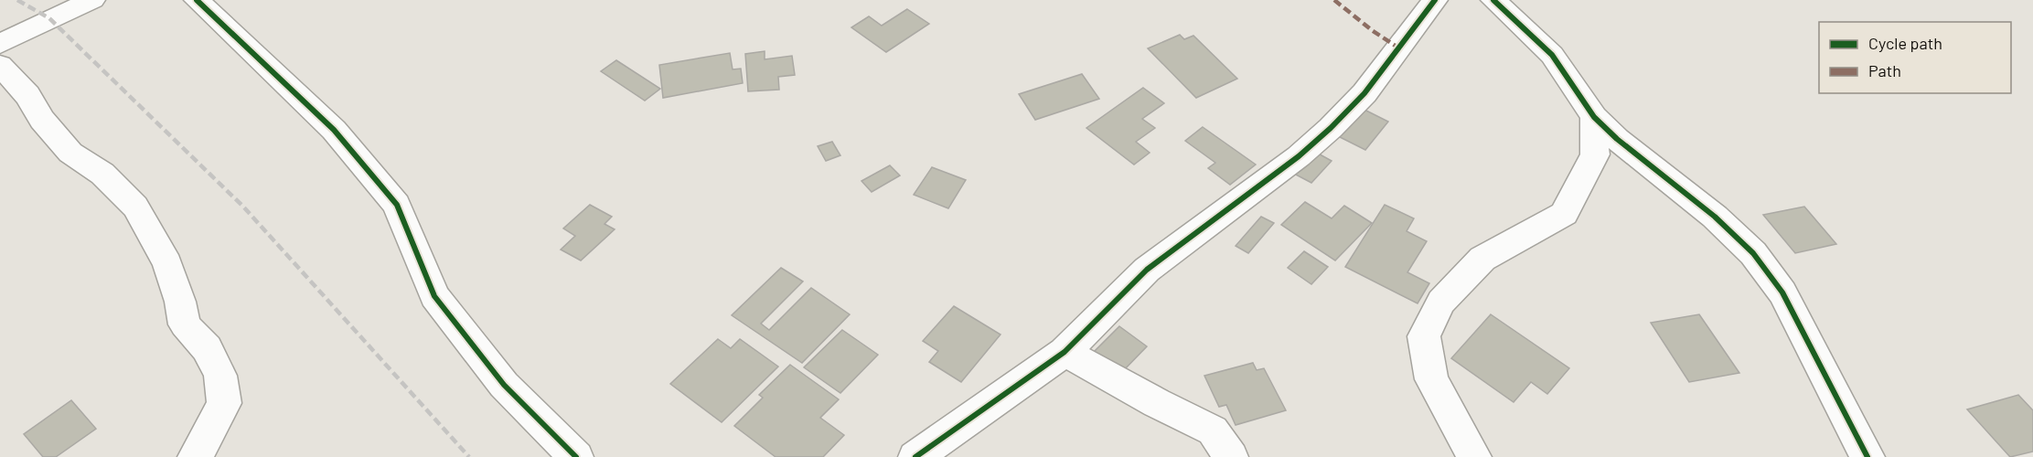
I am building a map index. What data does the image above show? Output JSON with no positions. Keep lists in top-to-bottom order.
{
  "legend": ["Cycle path", "Path"]
}
